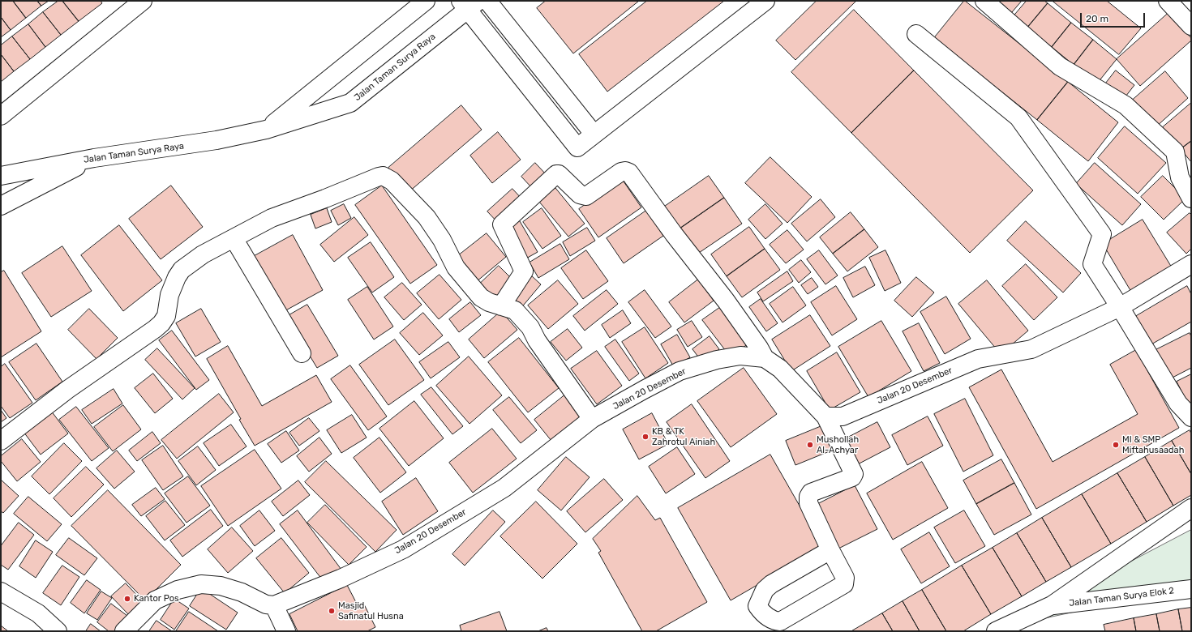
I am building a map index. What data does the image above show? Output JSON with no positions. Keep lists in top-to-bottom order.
{
  "streets": {
    "street": ["Jalan Taman Surya Raya", "Jalan 20 Desember", "Jalan Taman Surya Elok 2"]
  },
  "places": [
    "KB & TK Zahrotul Ainiah",
    "Mushollah Al-Achyar",
    "MI & SMP Miftahusaadah",
    "Kantor Pos",
    "Masjid Safinatul Husna"
  ],
  "scale_bar": "20 m"
}
